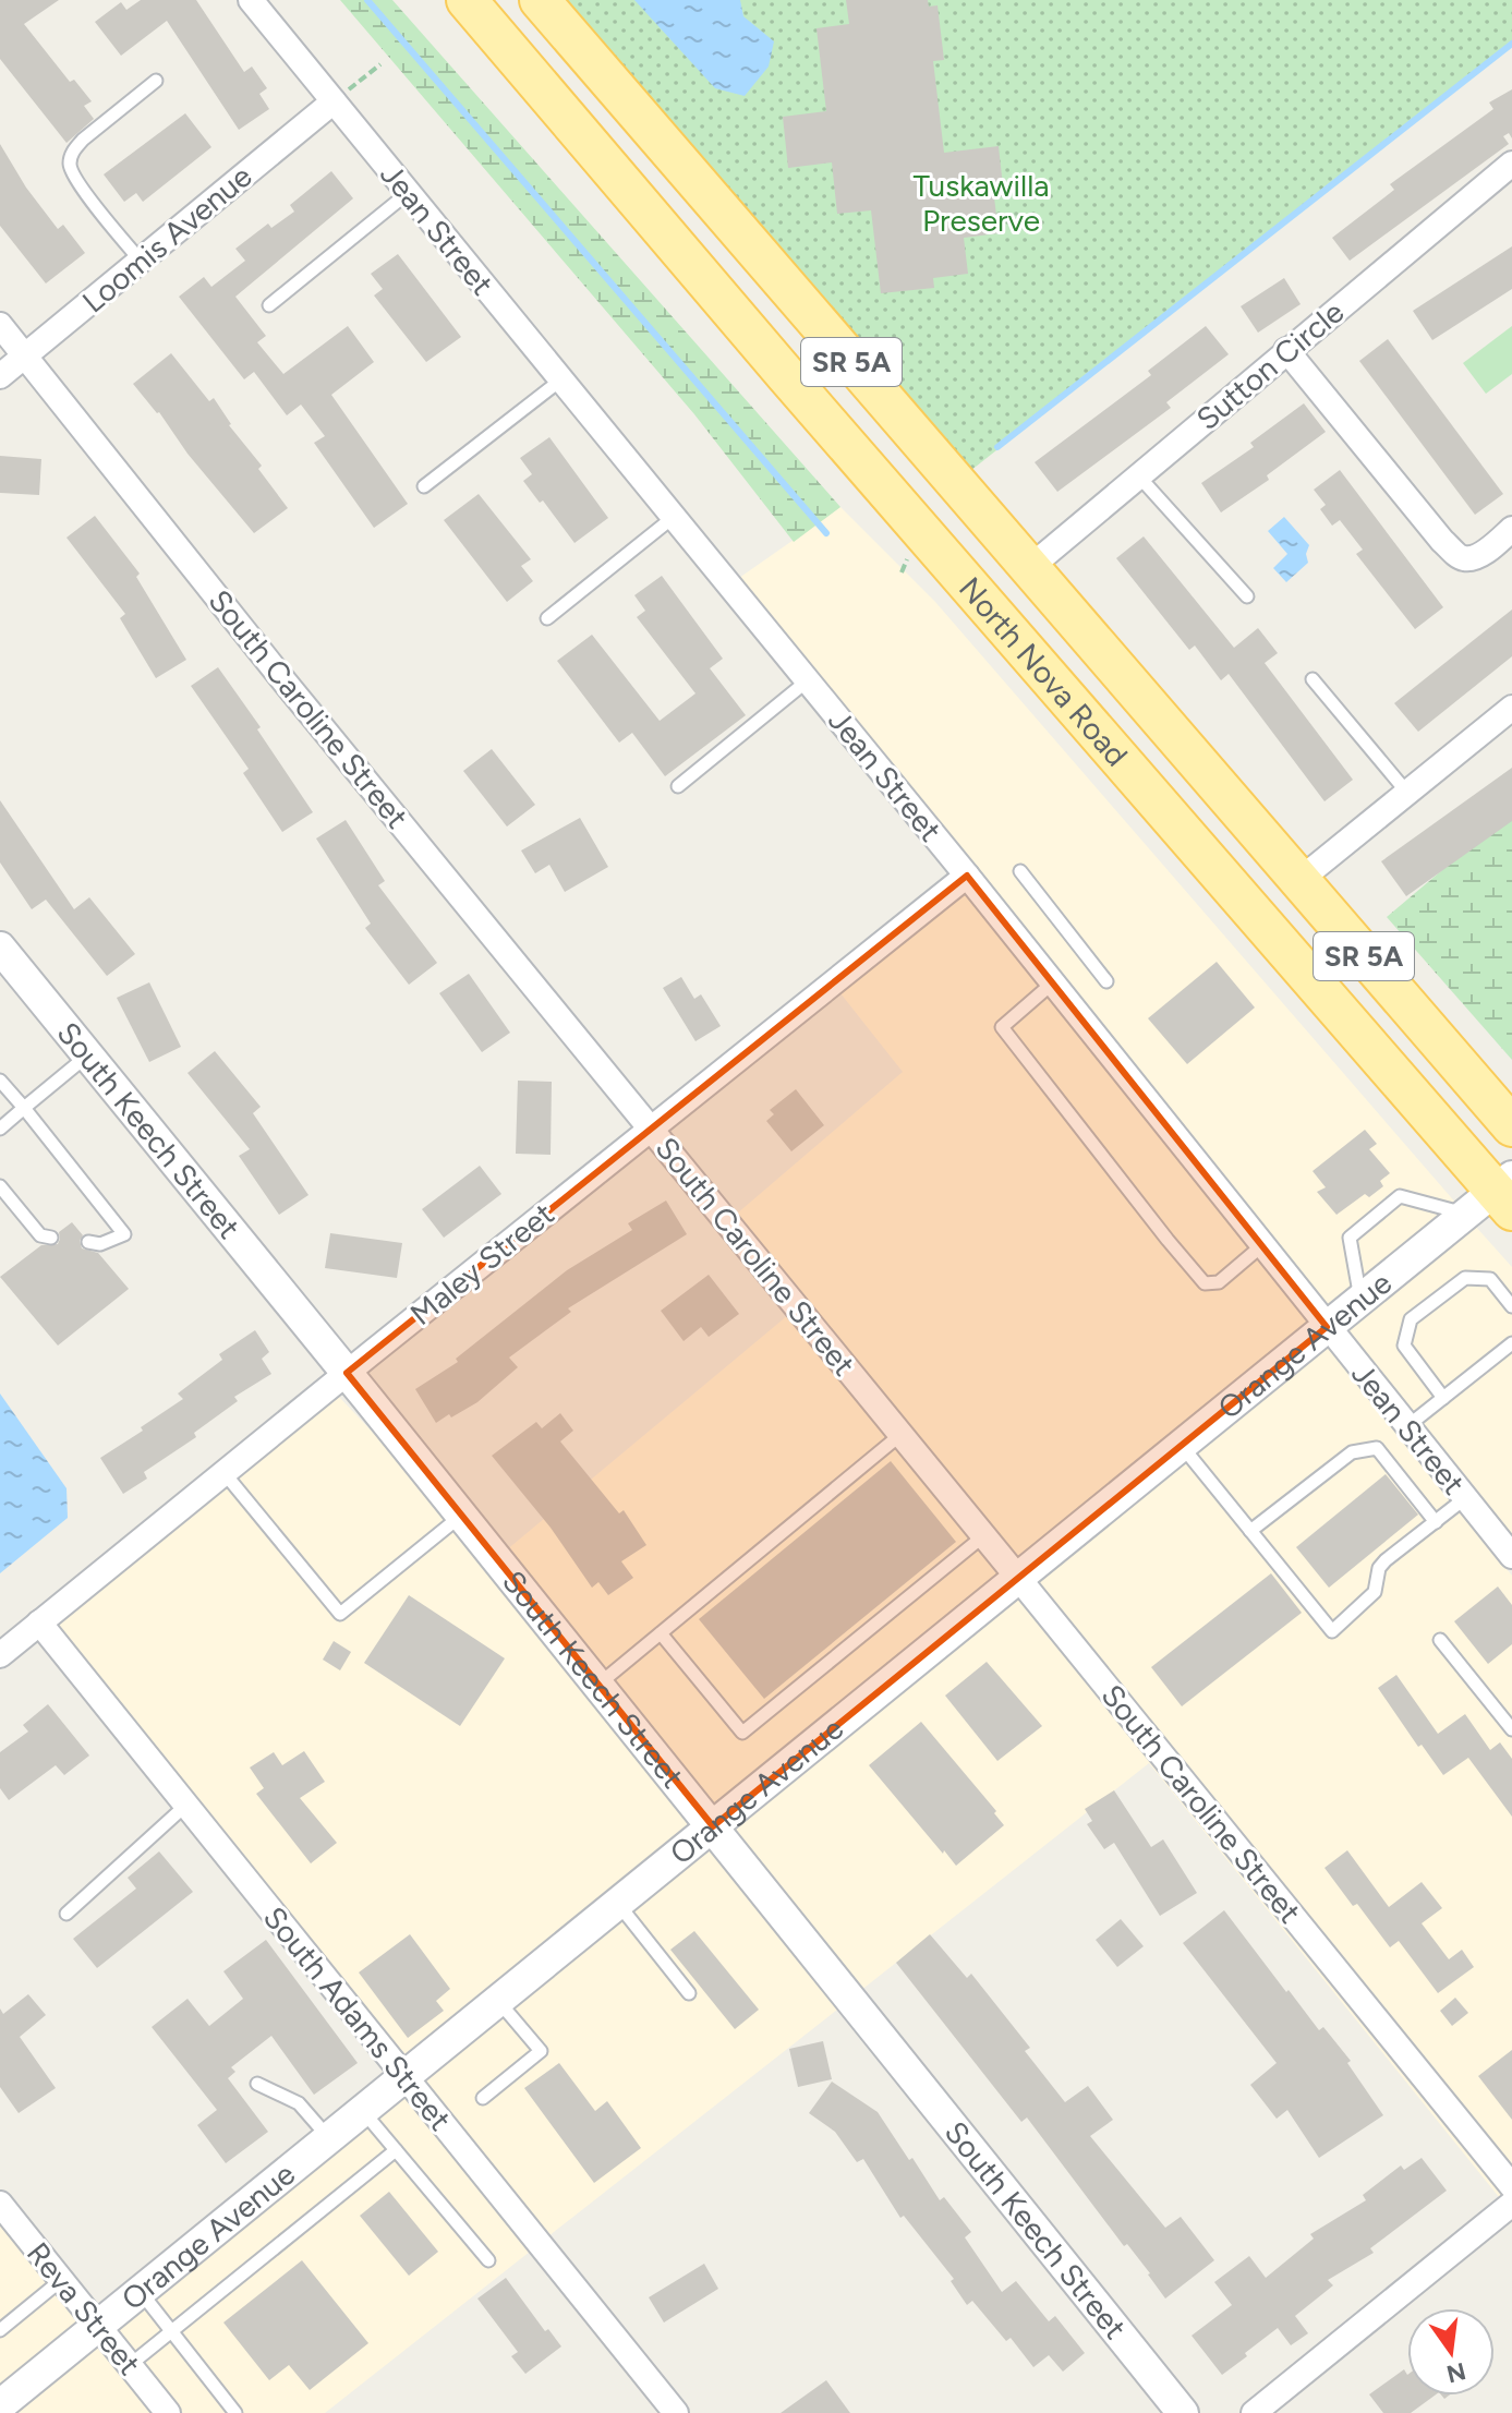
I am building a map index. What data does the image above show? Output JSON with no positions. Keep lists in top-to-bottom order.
{
  "streets": {
    "main road": ["SR 5A", "North Nova Road"],
    "street": [
      "Jean Street",
      "Loomis Avenue",
      "Sutton Circle",
      "South Caroline Street",
      "South Keech Street",
      "Maley Street",
      "Orange Avenue",
      "South Adams Street",
      "Reva Street"
    ]
  },
  "crossings": [
    ["Jean Street", "Loomis Avenue"],
    ["Jean Street", "Maley Street"],
    ["Jean Street", "Orange Avenue"],
    ["Loomis Avenue", "South Caroline Street"],
    ["Sutton Circle", "North Nova Road"],
    ["North Nova Road", "Orange Avenue"],
    ["South Caroline Street", "Maley Street"],
    ["South Caroline Street", "Orange Avenue"],
    ["South Keech Street", "Maley Street"],
    ["South Keech Street", "Orange Avenue"],
    ["Maley Street", "South Adams Street"],
    ["Orange Avenue", "South Adams Street"],
    ["Orange Avenue", "Reva Street"]
  ],
  "parks": ["Tuskawilla Preserve"],
  "north": "bottom"
}
